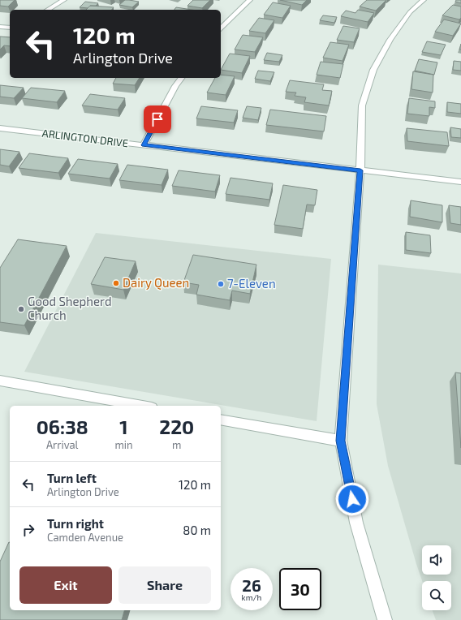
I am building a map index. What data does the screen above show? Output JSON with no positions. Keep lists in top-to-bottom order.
{
  "streets": {
    "street": ["ARLINGTON DRIVE"]
  },
  "places": ["Dairy Queen", "7-Eleven", "Good Shepherd Church"],
  "page": {
    "turn": ["120 m", "Arlington Drive"],
    "eta": [
      "06:38",
      "Arrival",
      "1",
      "min",
      "220",
      "m"
    ],
    "list": [
      {
        "name": "Turn left",
        "note": "Arlington Drive",
        "value": "120 m"
      },
      {
        "name": "Turn right",
        "note": "Camden Avenue",
        "value": "80 m"
      }
    ],
    "buttons": ["Exit", "Share"],
    "speed": "26 km/h",
    "limit": "30"
  }
}
